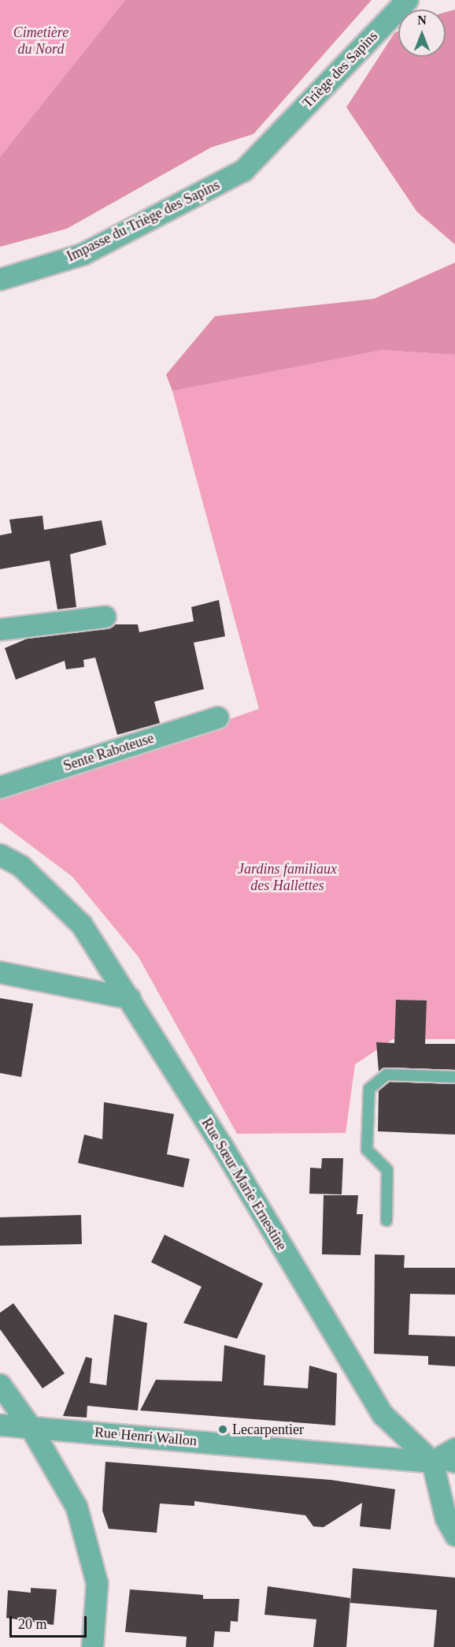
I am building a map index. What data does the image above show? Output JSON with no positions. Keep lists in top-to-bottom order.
{
  "streets": {
    "street": [
      "Triège des Sapins",
      "Impasse du Triège des Sapins",
      "Sente Raboteuse",
      "Rue Sœur Marie Ernestine",
      "Rue Henri Wallon"
    ]
  },
  "crossings": [
    ["Triège des Sapins", "Impasse du Triège des Sapins"],
    ["Rue Sœur Marie Ernestine", "Rue Henri Wallon"]
  ],
  "parks": ["Cimetière du Nord", "Jardins familiaux des Hallettes"],
  "places": ["Lecarpentier"],
  "scale_bar": "20 m",
  "north": "top"
}
